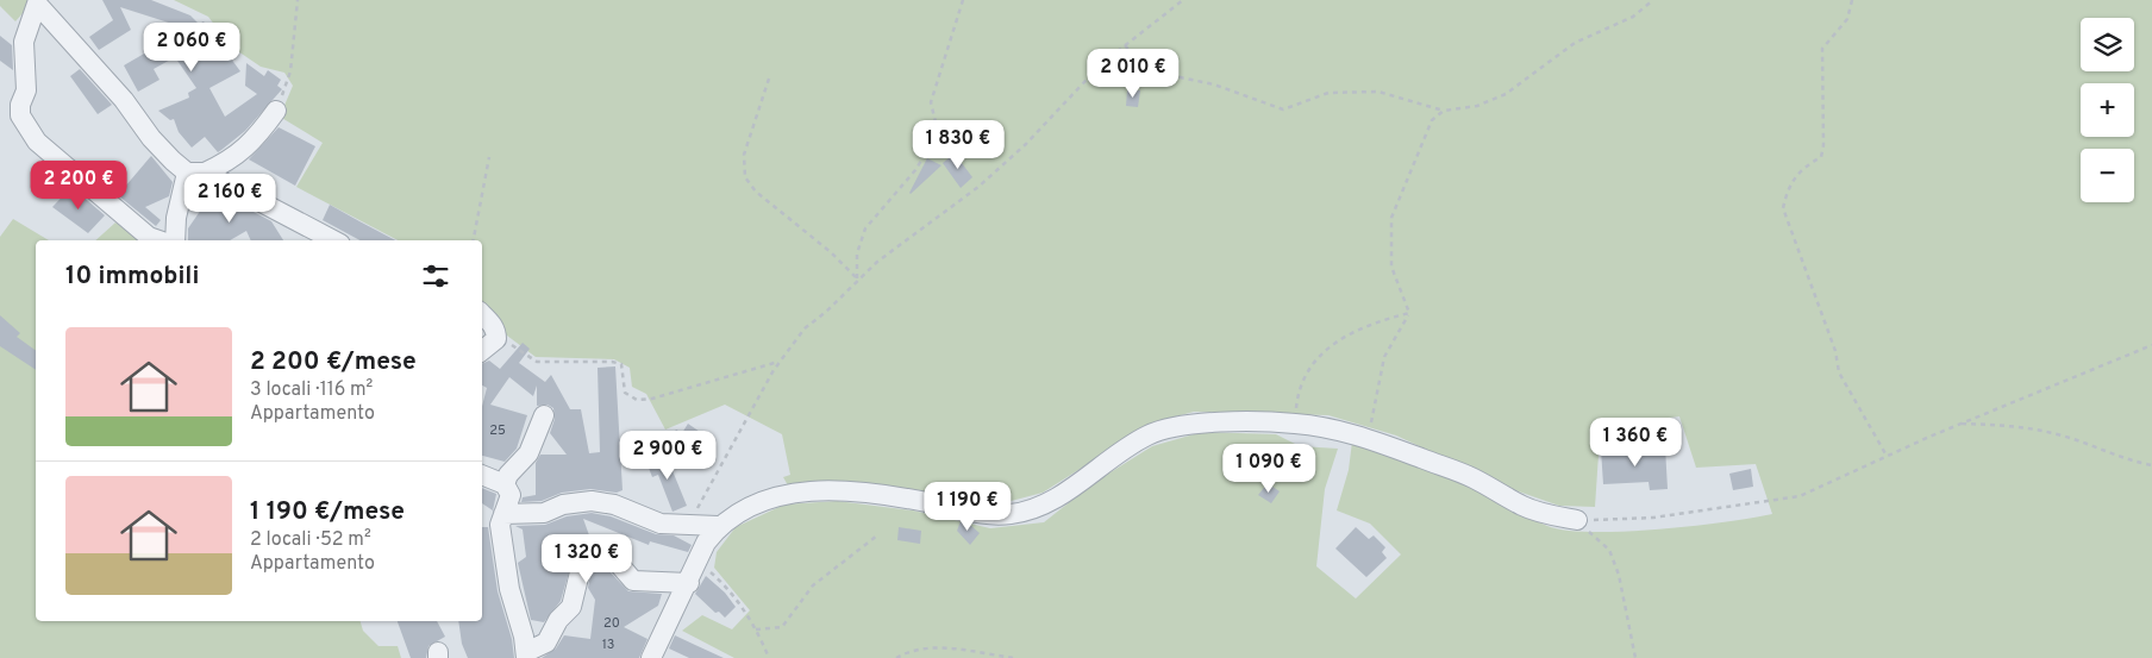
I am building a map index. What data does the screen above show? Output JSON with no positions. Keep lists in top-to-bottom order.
{
  "house_numbers": ["25", "20", "13"],
  "page": {
    "map_buttons": ["+", "−"],
    "price": [
      "2 060 €",
      "2 010 €",
      "1 830 €",
      "2 200 €",
      "2 160 €",
      "1 360 €",
      "2 900 €",
      "1 090 €",
      "1 190 €",
      "1 320 €"
    ],
    "heading": "10 immobili",
    "list": [
      {
        "name": "2 200 €/mese",
        "note": "3 locali · 116 m² · Appartamento"
      },
      {
        "name": "1 190 €/mese",
        "note": "2 locali · 52 m² · Appartamento"
      }
    ]
  }
}
